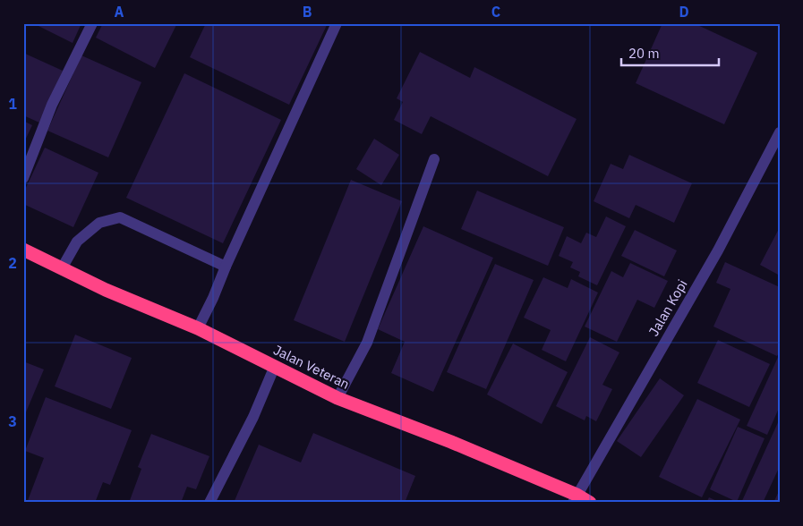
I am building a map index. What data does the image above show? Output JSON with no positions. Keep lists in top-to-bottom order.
{
  "streets": {
    "highway": ["Jalan Veteran"],
    "street": ["Jalan Kopi"]
  },
  "crossings": [
    ["Jalan Kopi", "Jalan Veteran"]
  ],
  "scale_bar": "20 m",
  "grid": {
    "columns": [
      "A",
      "B",
      "C",
      "D"
    ],
    "rows": ["1", "2", "3"]
  }
}
